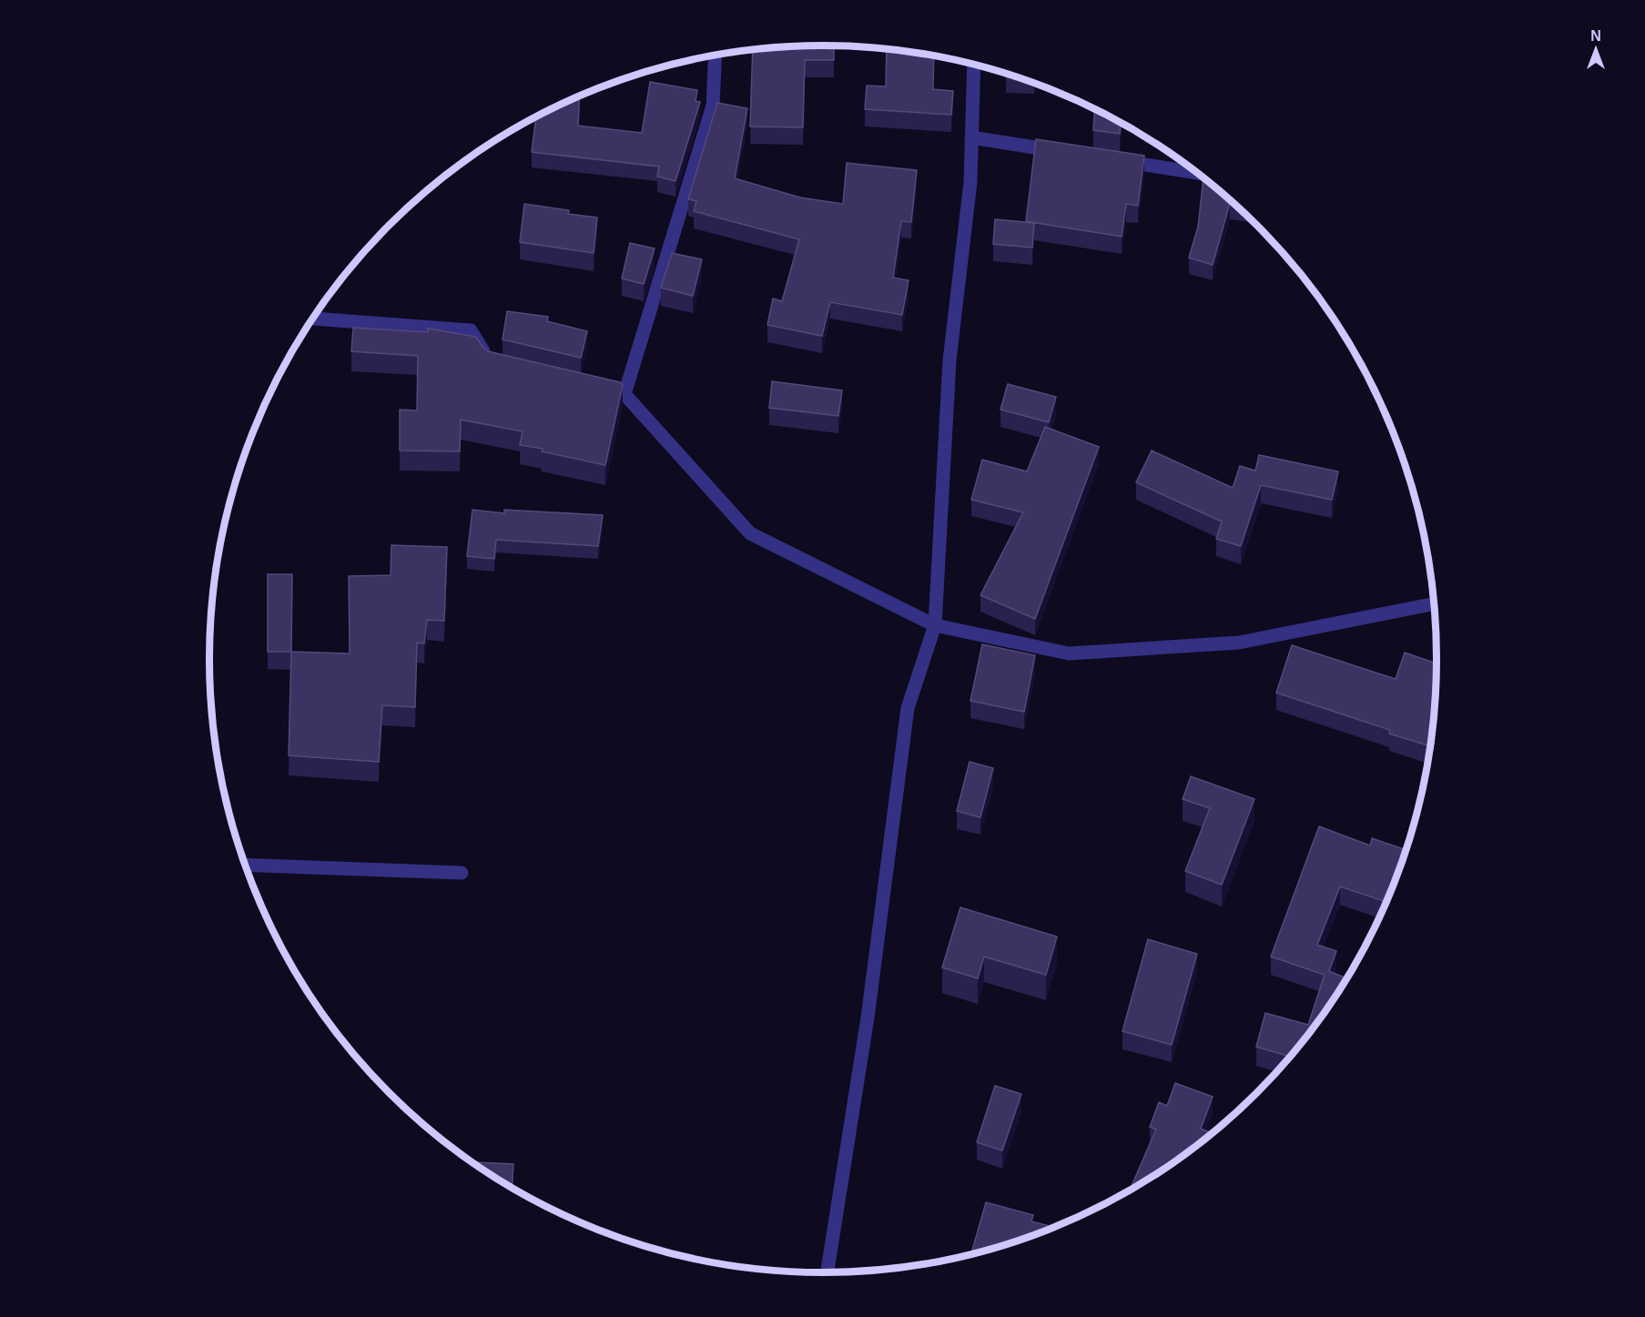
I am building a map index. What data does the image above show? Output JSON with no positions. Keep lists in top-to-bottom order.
{
  "north": "top"
}
